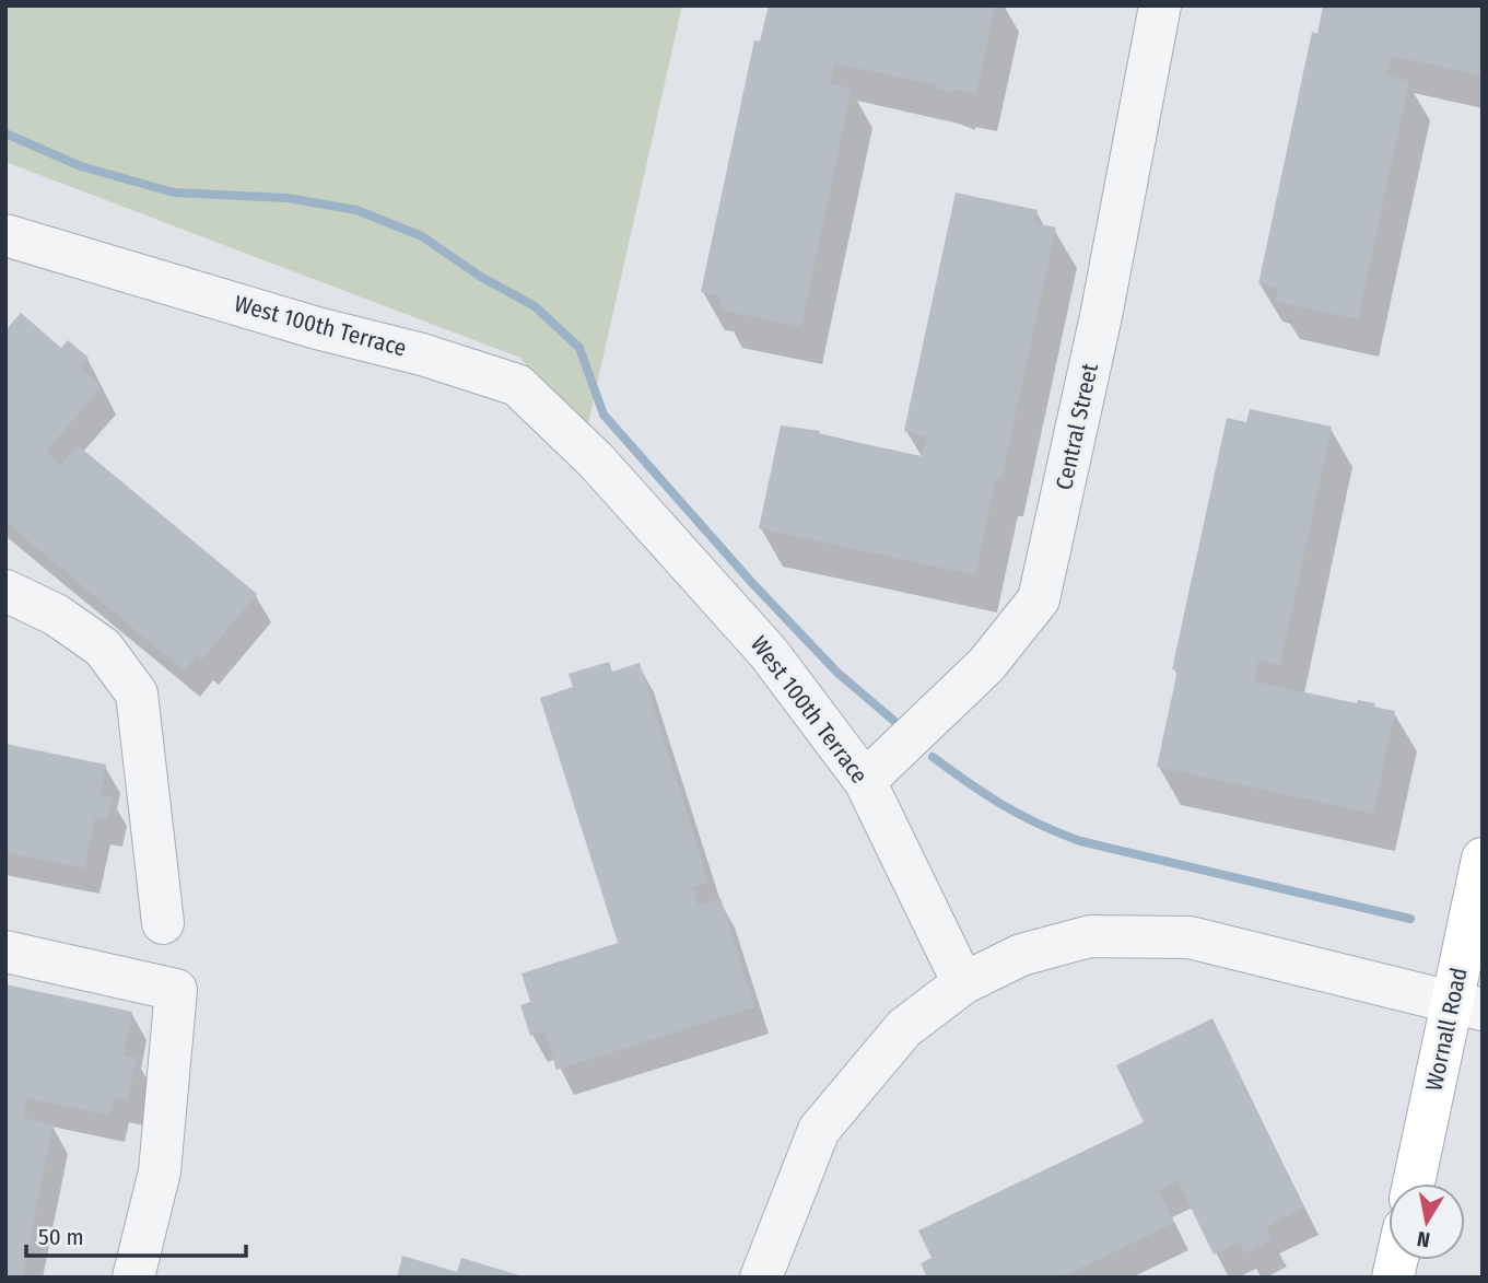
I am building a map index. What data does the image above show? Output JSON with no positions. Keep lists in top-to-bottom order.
{
  "streets": {
    "main road": ["Wornall Road"],
    "street": ["West 100th Terrace", "Central Street"]
  },
  "crossings": [
    ["West 100th Terrace", "Central Street"]
  ],
  "scale_bar": "50 m",
  "north": "bottom"
}
